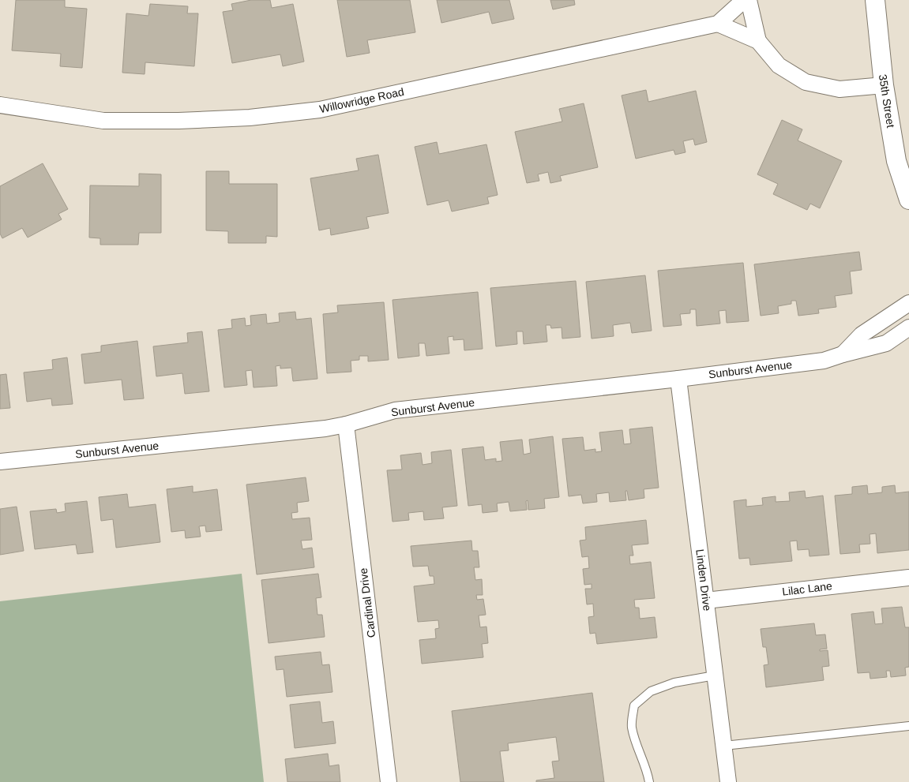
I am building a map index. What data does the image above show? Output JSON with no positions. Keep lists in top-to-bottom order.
{
  "streets": {
    "street": [
      "Willowridge Road",
      "35th Street",
      "Sunburst Avenue",
      "Linden Drive",
      "Lilac Lane",
      "Cardinal Drive"
    ]
  },
  "crossings": [
    ["Sunburst Avenue", "Linden Drive"],
    ["Sunburst Avenue", "Cardinal Drive"],
    ["Linden Drive", "Lilac Lane"]
  ]
}
